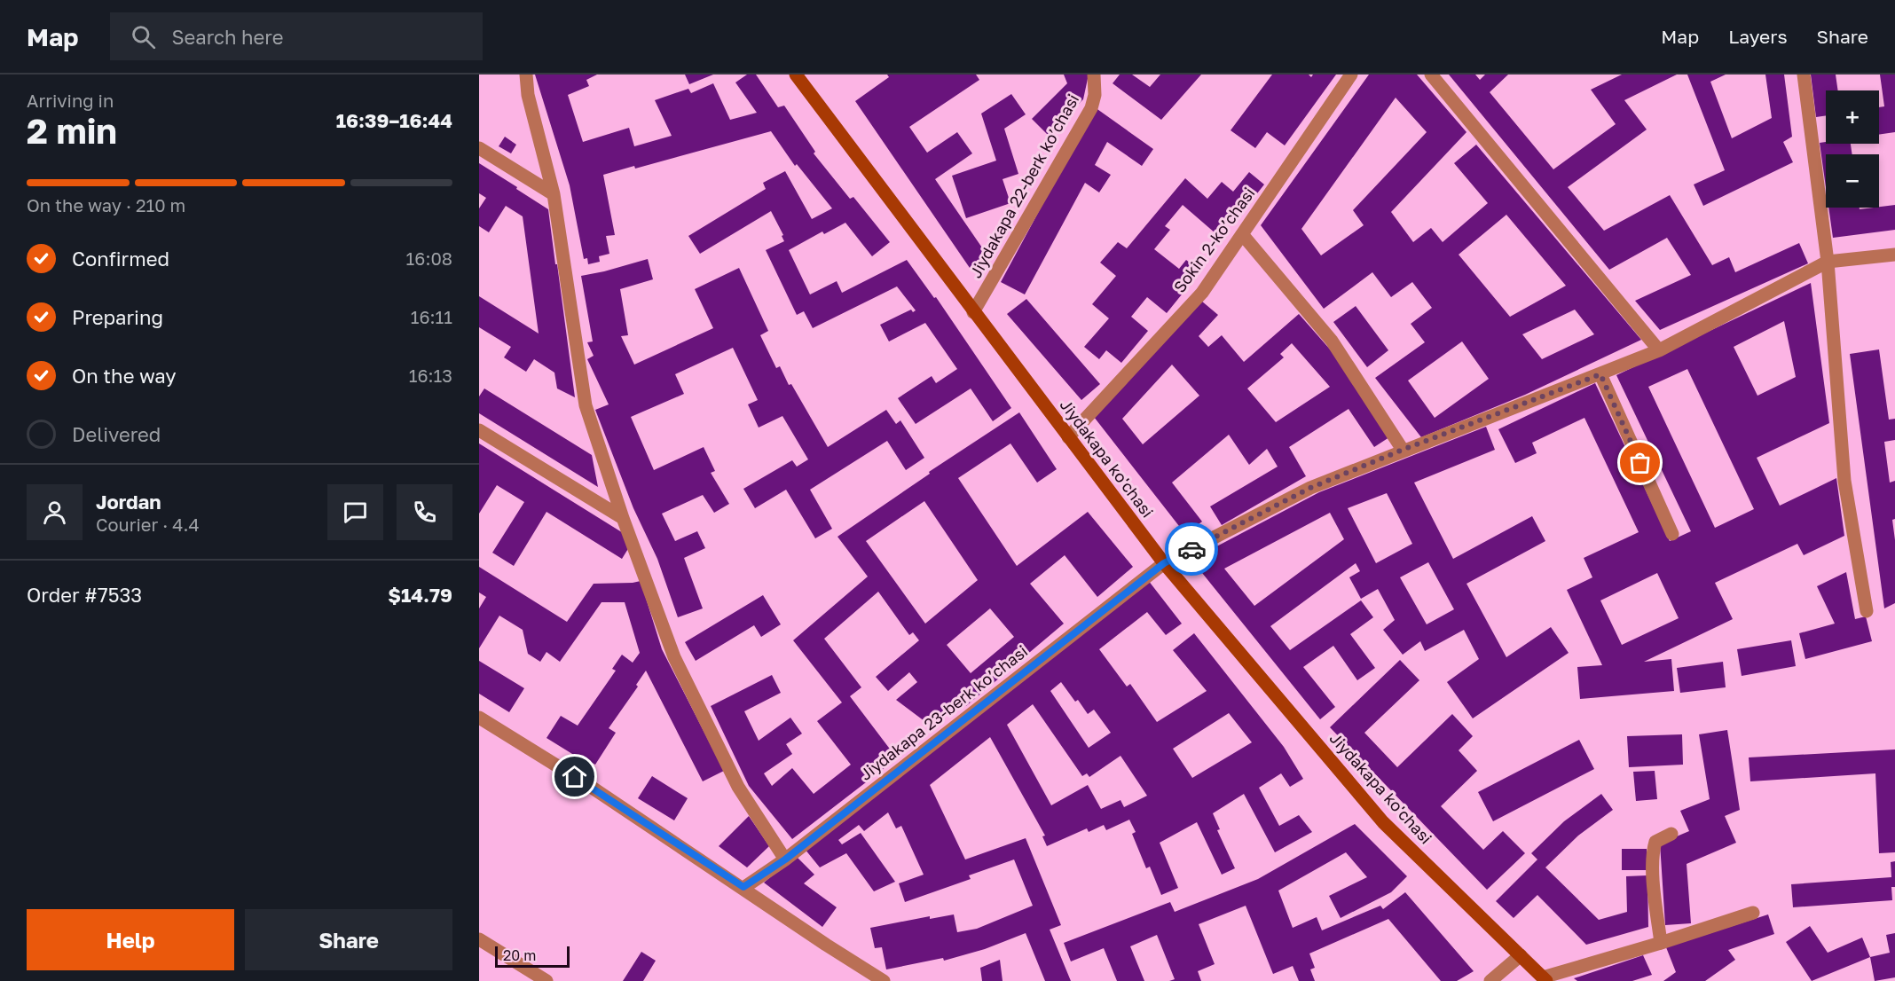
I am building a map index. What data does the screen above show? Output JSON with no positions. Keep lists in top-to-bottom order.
{
  "streets": {
    "street": [
      "Jiydakapa 22-berk koʼchasi",
      "Sokin 2-koʼchasi",
      "Jiydakapa ko'chasi",
      "Jiydakapa 23-berk koʼchasi"
    ]
  },
  "crossings": [
    ["Jiydakapa 22-berk koʼchasi", "Jiydakapa ko'chasi"],
    ["Sokin 2-koʼchasi", "Jiydakapa ko'chasi"],
    ["Jiydakapa ko'chasi", "Jiydakapa 23-berk koʼchasi"]
  ],
  "scale_bar": "20 m",
  "page": {
    "header": "Map",
    "search": "Search here",
    "nav": ["Map", "Layers", "Share"],
    "heading": ["2 min", "Arriving in", "16:39–16:44"],
    "panel": [
      "Jordan",
      "Courier · 4.4",
      "Order #7533",
      "$14.79"
    ],
    "map_buttons": ["+", "−"],
    "bar": "On the way · 210 m",
    "list": [
      ["Confirmed", "16:08"],
      ["Preparing", "16:11"],
      ["On the way", "16:13"],
      "Delivered"
    ],
    "buttons": ["Help", "Share"],
    "scale": "20 m"
  }
}
